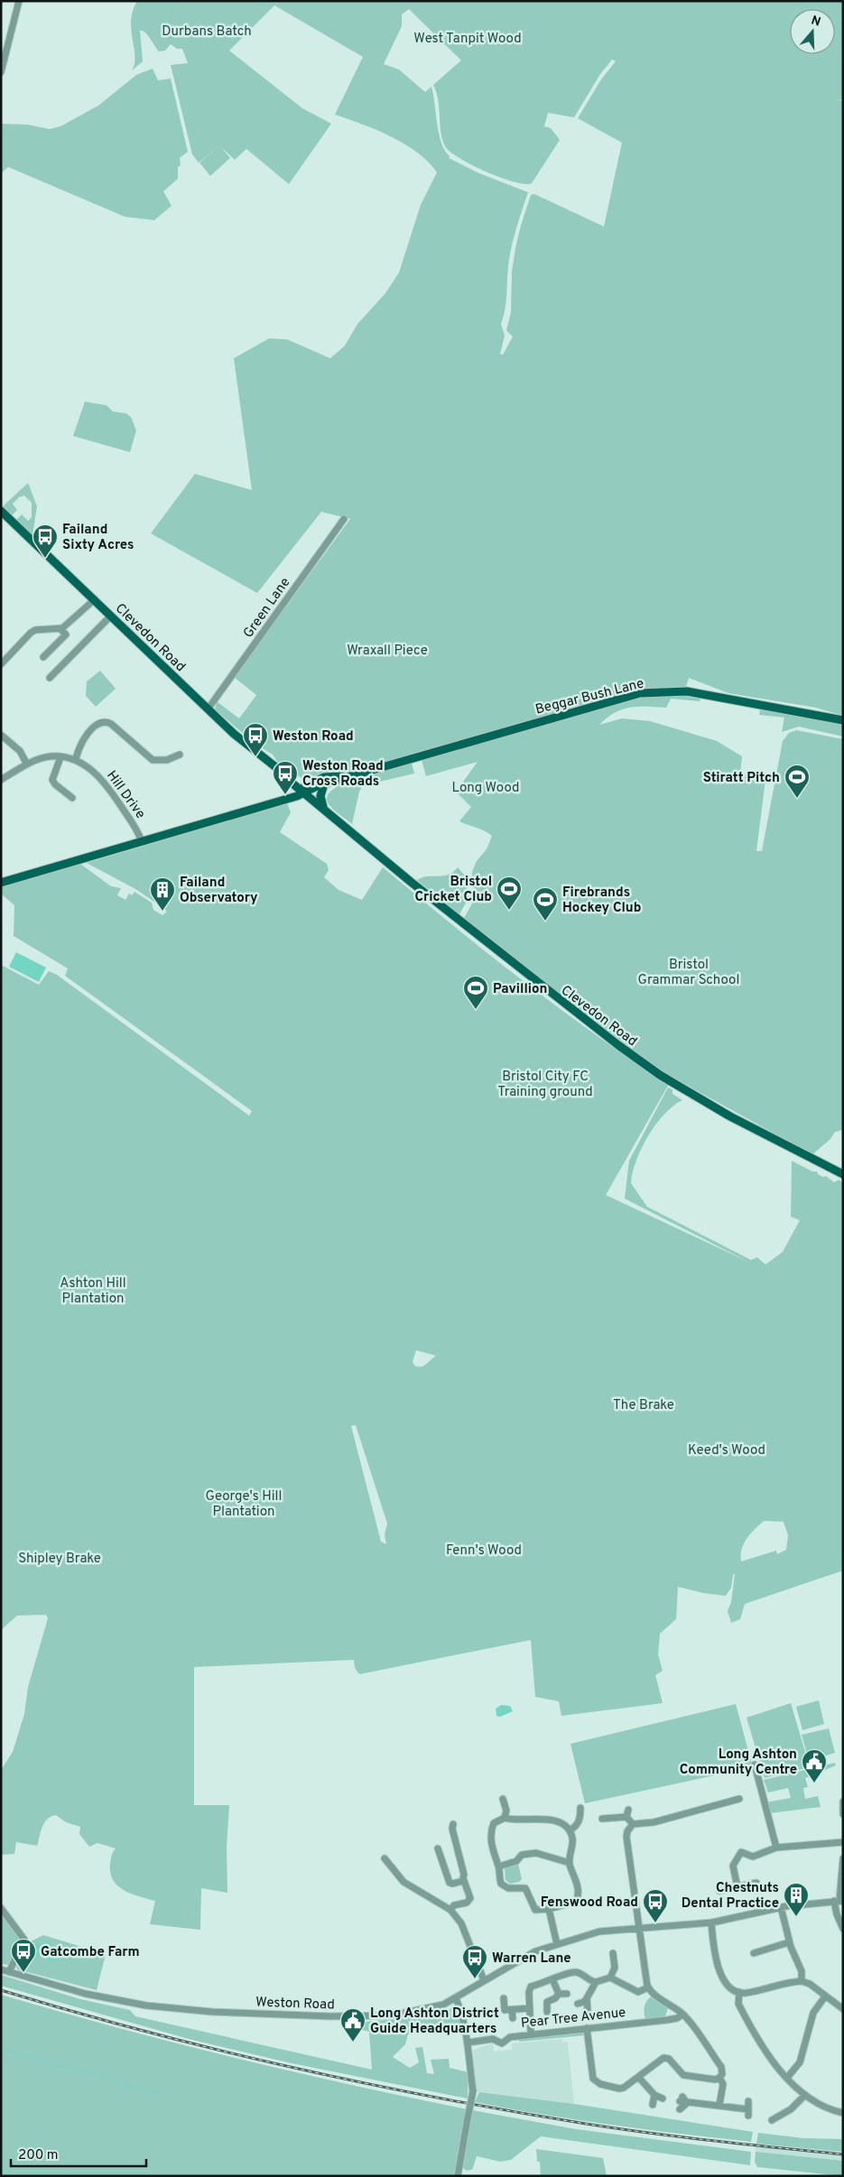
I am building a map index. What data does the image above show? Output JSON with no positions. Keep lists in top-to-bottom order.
{
  "streets": {
    "main road": ["Clevedon Road", "Beggar Bush Lane"],
    "street": [
      "Green Lane",
      "Hill Drive",
      "Weston Road",
      "Pear Tree Avenue"
    ]
  },
  "crossings": [
    ["Green Lane", "Clevedon Road"],
    ["Clevedon Road", "Beggar Bush Lane"]
  ],
  "parks": [
    "Durbans Batch",
    "West Tanpit Wood",
    "Wraxall Piece",
    "Long Wood",
    "Bristol Grammar School",
    "Bristol City FC Training ground",
    "Ashton Hill Plantation",
    "The Brake",
    "Keed's Wood",
    "George's Hill Plantation",
    "Fenn's Wood",
    "Shipley Brake"
  ],
  "places": {
    "bus stop": [
      "Failand Sixty Acres",
      "Weston Road",
      "Weston Road Cross Roads",
      "Fenswood Road",
      "Gatcombe Farm",
      "Warren Lane"
    ],
    "sports": [
      "Stiratt Pitch",
      "Bristol Cricket Club",
      "Firebrands Hockey Club",
      "Pavillion"
    ],
    "building": ["Failand Observatory", "Chestnuts Dental Practice"],
    "public building": ["Long Ashton Community Centre", "Long Ashton District Guide Headquarters"]
  },
  "scale_bar": "200 m",
  "north": "top"
}
